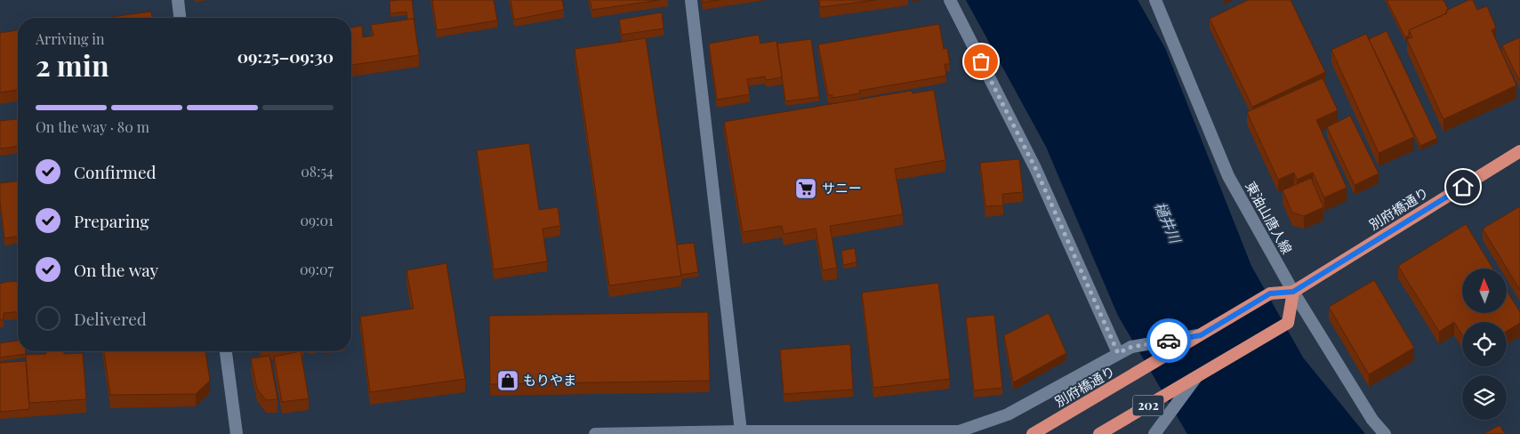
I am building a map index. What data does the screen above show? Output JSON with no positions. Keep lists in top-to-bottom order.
{
  "streets": {
    "highway": ["別府橋通り", "202"],
    "street": ["東油山唐人線"]
  },
  "crossings": [
    ["別府橋通り", "東油山唐人線"],
    ["別府橋通り", "202"],
    ["東油山唐人線", "202"]
  ],
  "water": ["樋井川"],
  "places": {
    "supermarket": ["サニー"],
    "shop": ["もりやま"]
  },
  "north": "top",
  "page": {
    "heading": ["2 min", "Arriving in", "09:25–09:30"],
    "bar": "On the way · 80 m",
    "list": [
      ["Confirmed", "08:54"],
      ["Preparing", "09:01"],
      ["On the way", "09:07"],
      "Delivered"
    ]
  }
}
